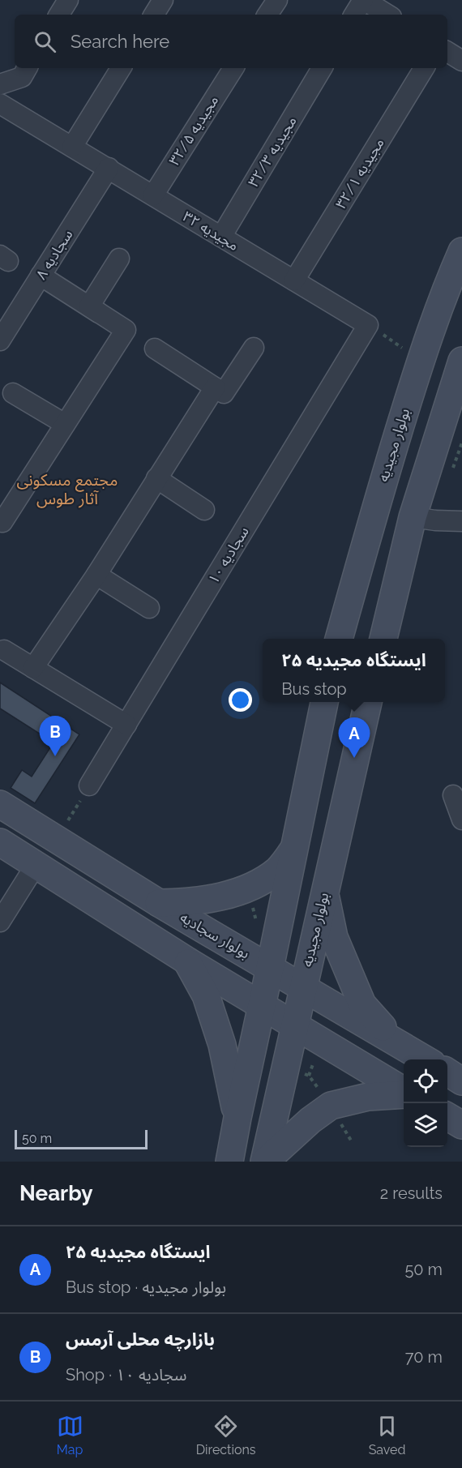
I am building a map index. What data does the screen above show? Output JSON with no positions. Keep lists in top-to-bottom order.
{
  "streets": {
    "main road": ["بولوار مجیدیه", "بولوار سجادیه"],
    "street": [
      "مجیدیه ۳۲/۵",
      "مجیدیه ۳۲/۳",
      "مجیدیه ۳۲/۱",
      "مجیدیه ۳۲",
      "سجادیه ۸",
      "سجادیه ۱۰"
    ]
  },
  "crossings": [
    ["مجیدیه ۳۲/۵", "مجیدیه ۳۲"],
    ["مجیدیه ۳۲/۳", "مجیدیه ۳۲"],
    ["مجیدیه ۳۲/۱", "مجیدیه ۳۲"],
    ["مجیدیه ۳۲", "سجادیه ۸"],
    ["مجیدیه ۳۲", "سجادیه ۱۰"],
    ["بولوار مجیدیه", "بولوار سجادیه"]
  ],
  "districts": ["مجتمع مسکونی آثار طوس"],
  "scale_bar": "50 m",
  "page": {
    "search": "Search here",
    "popup": ["ایستگاه مجیدیه ۲۵", "Bus stop"],
    "pins": ["B", "A"],
    "scale": "50 m",
    "heading": ["Nearby", "2 results"],
    "list": [
      {
        "mark": "A",
        "name": "ایستگاه مجیدیه ۲۵",
        "note": "Bus stop · بولوار مجیدیه",
        "value": "50 m"
      },
      {
        "mark": "B",
        "name": "بازارچه محلی آرمس",
        "note": "Shop · سجادیه ۱۰",
        "value": "70 m"
      }
    ],
    "nav": ["Map", "Directions", "Saved"]
  }
}
